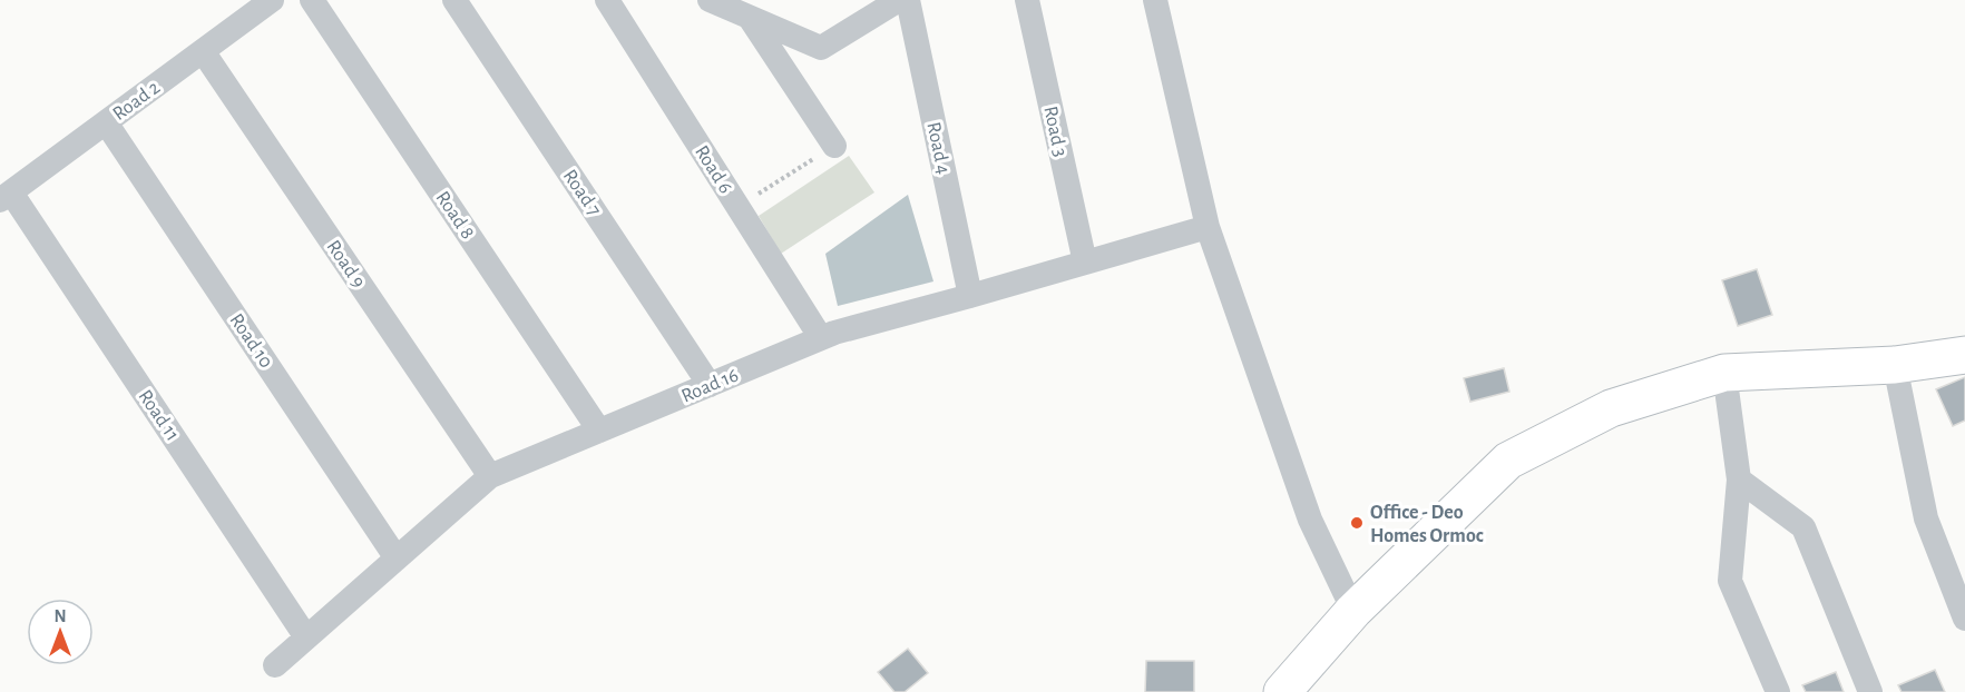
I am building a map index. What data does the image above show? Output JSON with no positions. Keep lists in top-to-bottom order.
{
  "streets": {
    "street": [
      "Road 2",
      "Road 3",
      "Road 4",
      "Road 6",
      "Road 7",
      "Road 8",
      "Road 9",
      "Road 10",
      "Road 16",
      "Road 11"
    ]
  },
  "crossings": [
    ["Road 2", "Road 9"],
    ["Road 2", "Road 10"],
    ["Road 2", "Road 11"],
    ["Road 3", "Road 16"],
    ["Road 4", "Road 16"],
    ["Road 6", "Road 16"],
    ["Road 7", "Road 16"],
    ["Road 8", "Road 16"],
    ["Road 9", "Road 16"],
    ["Road 10", "Road 16"],
    ["Road 16", "Road 11"]
  ],
  "places": ["Office - Deo Homes Ormoc"],
  "north": "top"
}
